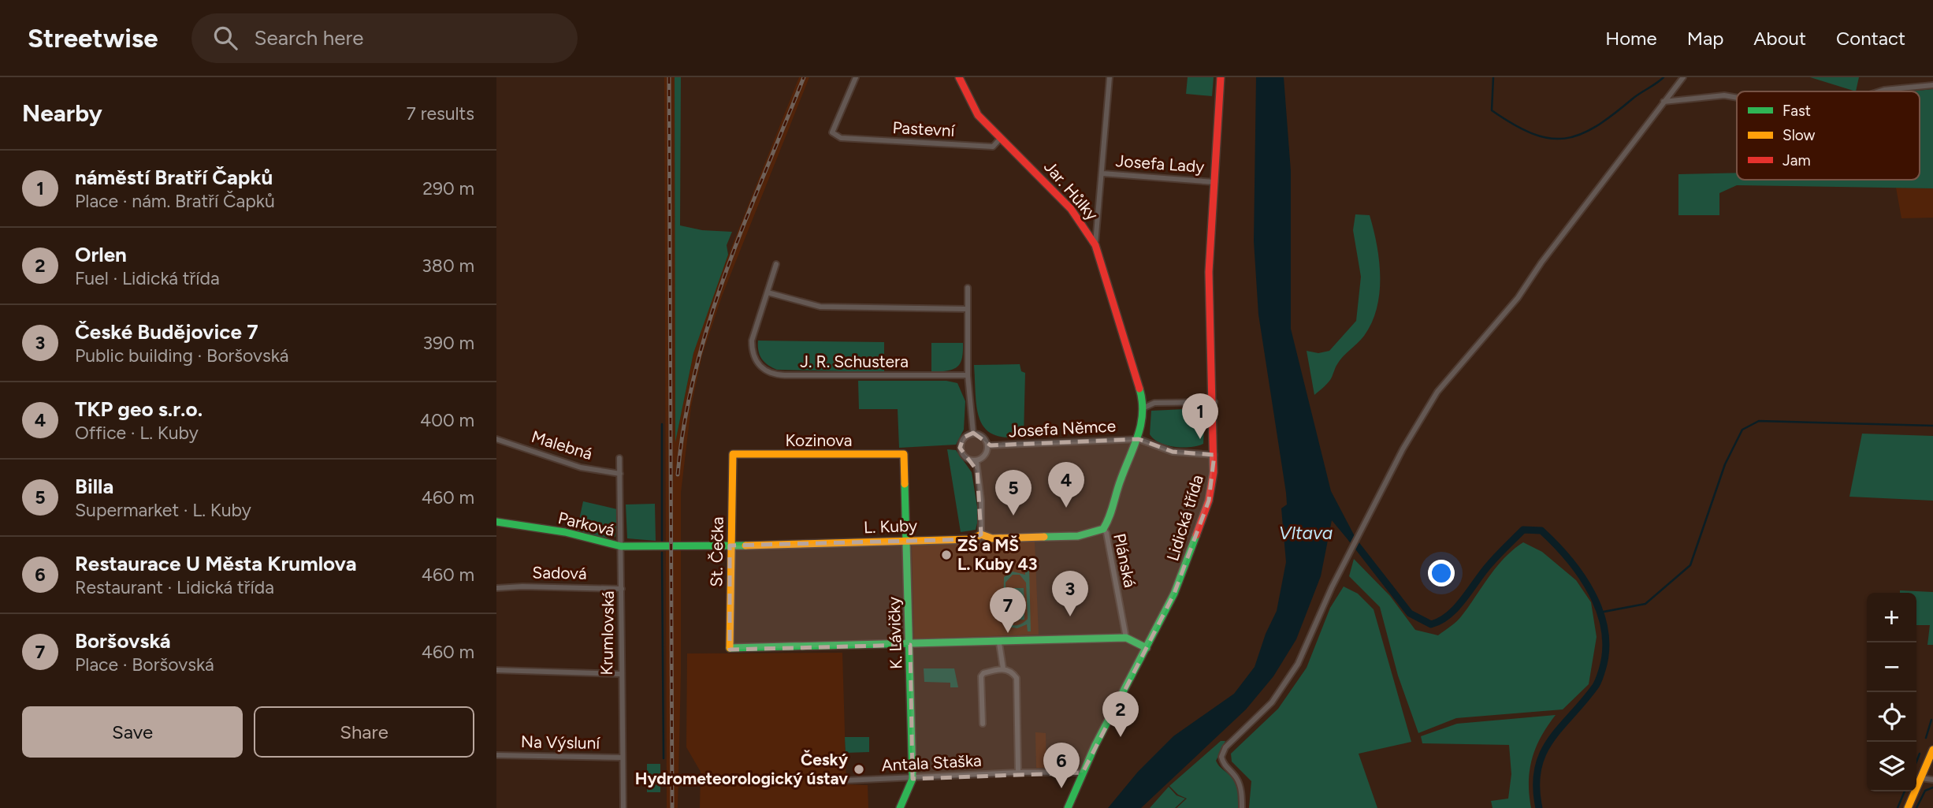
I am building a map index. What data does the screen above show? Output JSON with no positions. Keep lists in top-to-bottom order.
{
  "streets": {
    "street": [
      "Pastevní",
      "Josefa Lady",
      "Jar. Hůlky",
      "J. R. Schustera",
      "Josefa Němce",
      "Kozinova",
      "Malebná",
      "Lidická třída",
      "Parková",
      "L. Kuby",
      "St. Čečka",
      "Plánská",
      "Sadová",
      "Krumlovská",
      "K. Lávičky",
      "Na Výsluní",
      "Antala Staška"
    ]
  },
  "crossings": [
    ["Pastevní", "Jar. Hůlky"],
    ["Josefa Lady", "Lidická třída"],
    ["Jar. Hůlky", "Plánská"],
    ["Josefa Němce", "Plánská"],
    ["Kozinova", "St. Čečka"],
    ["Kozinova", "K. Lávičky"],
    ["Malebná", "Krumlovská"],
    ["Lidická třída", "Antala Staška"],
    ["Parková", "L. Kuby"],
    ["Parková", "Krumlovská"],
    ["L. Kuby", "St. Čečka"],
    ["L. Kuby", "Plánská"],
    ["L. Kuby", "K. Lávičky"],
    ["St. Čečka", "K. Lávičky"],
    ["Sadová", "Krumlovská"],
    ["Krumlovská", "Na Výsluní"],
    ["K. Lávičky", "Antala Staška"]
  ],
  "water": ["Vltava"],
  "places": ["ZŠ a MŠ L. Kuby 43", "Český Hydrometeorologický ústav"],
  "legend": ["Fast", "Slow", "Jam"],
  "page": {
    "header": "Streetwise",
    "search": "Search here",
    "nav": [
      "Home",
      "Map",
      "About",
      "Contact"
    ],
    "heading": ["Nearby", "7 results"],
    "list": [
      {
        "mark": "1",
        "name": "náměstí Bratří Čapků",
        "note": "Place · nám. Bratří Čapků",
        "value": "290 m"
      },
      {
        "mark": "2",
        "name": "Orlen",
        "note": "Fuel · Lidická třída",
        "value": "380 m"
      },
      {
        "mark": "3",
        "name": "České Budějovice 7",
        "note": "Public building · Boršovská",
        "value": "390 m"
      },
      {
        "mark": "4",
        "name": "TKP geo s.r.o.",
        "note": "Office · L. Kuby",
        "value": "400 m"
      },
      {
        "mark": "5",
        "name": "Billa",
        "note": "Supermarket · L. Kuby",
        "value": "460 m"
      },
      {
        "mark": "6",
        "name": "Restaurace U Města Krumlova",
        "note": "Restaurant · Lidická třída",
        "value": "460 m"
      },
      {
        "mark": "7",
        "name": "Boršovská",
        "note": "Place · Boršovská",
        "value": "460 m"
      }
    ],
    "pins": [
      "1",
      "4",
      "5",
      "3",
      "7",
      "2",
      "6"
    ],
    "map_buttons": ["+", "−"],
    "buttons": ["Save", "Share"]
  }
}
